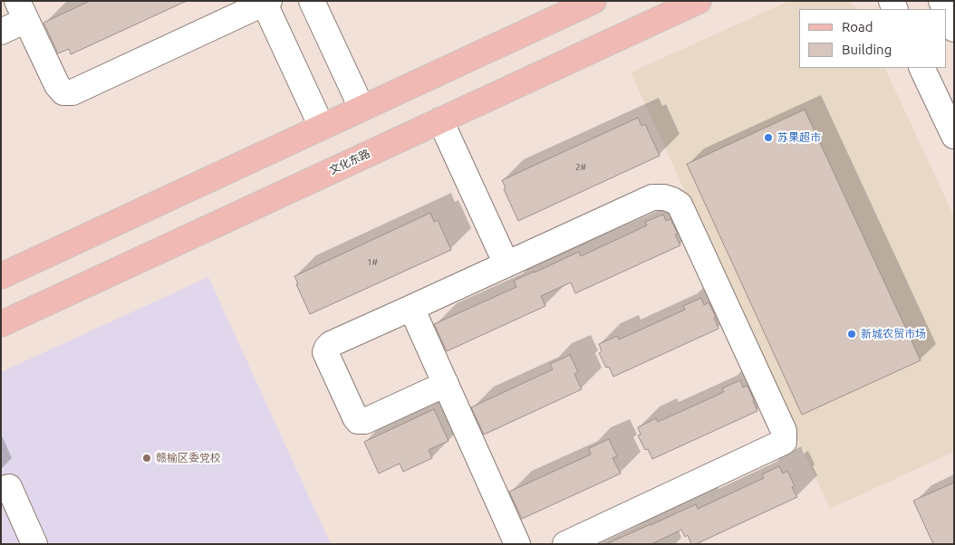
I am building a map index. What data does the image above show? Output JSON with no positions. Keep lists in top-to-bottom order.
{
  "streets": {
    "main road": ["文化东路"]
  },
  "places": ["苏果超市", "新城农贸市场", "赣榆区委党校"],
  "house_numbers": ["2#", "1#"],
  "legend": ["Road", "Building"]
}
